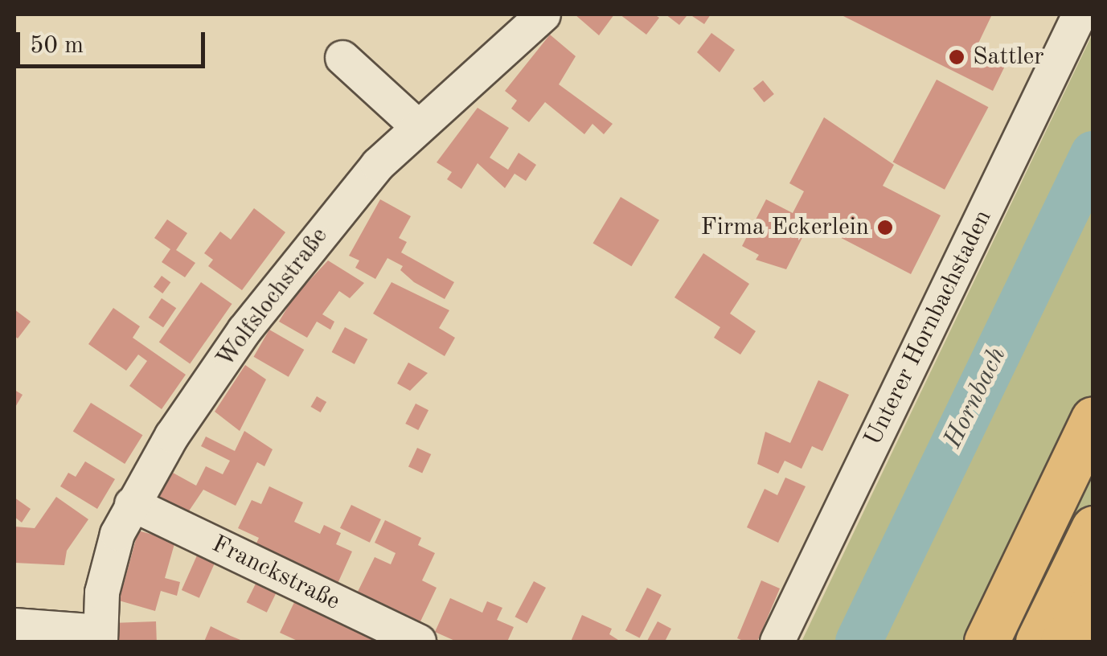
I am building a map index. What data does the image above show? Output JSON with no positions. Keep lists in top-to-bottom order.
{
  "streets": {
    "street": ["Wolfslochstraße", "Unterer Hornbachstaden", "Franckstraße"]
  },
  "crossings": [
    ["Wolfslochstraße", "Franckstraße"]
  ],
  "water": ["Hornbach"],
  "places": ["Sattler", "Firma Eckerlein"],
  "scale_bar": "50 m"
}
